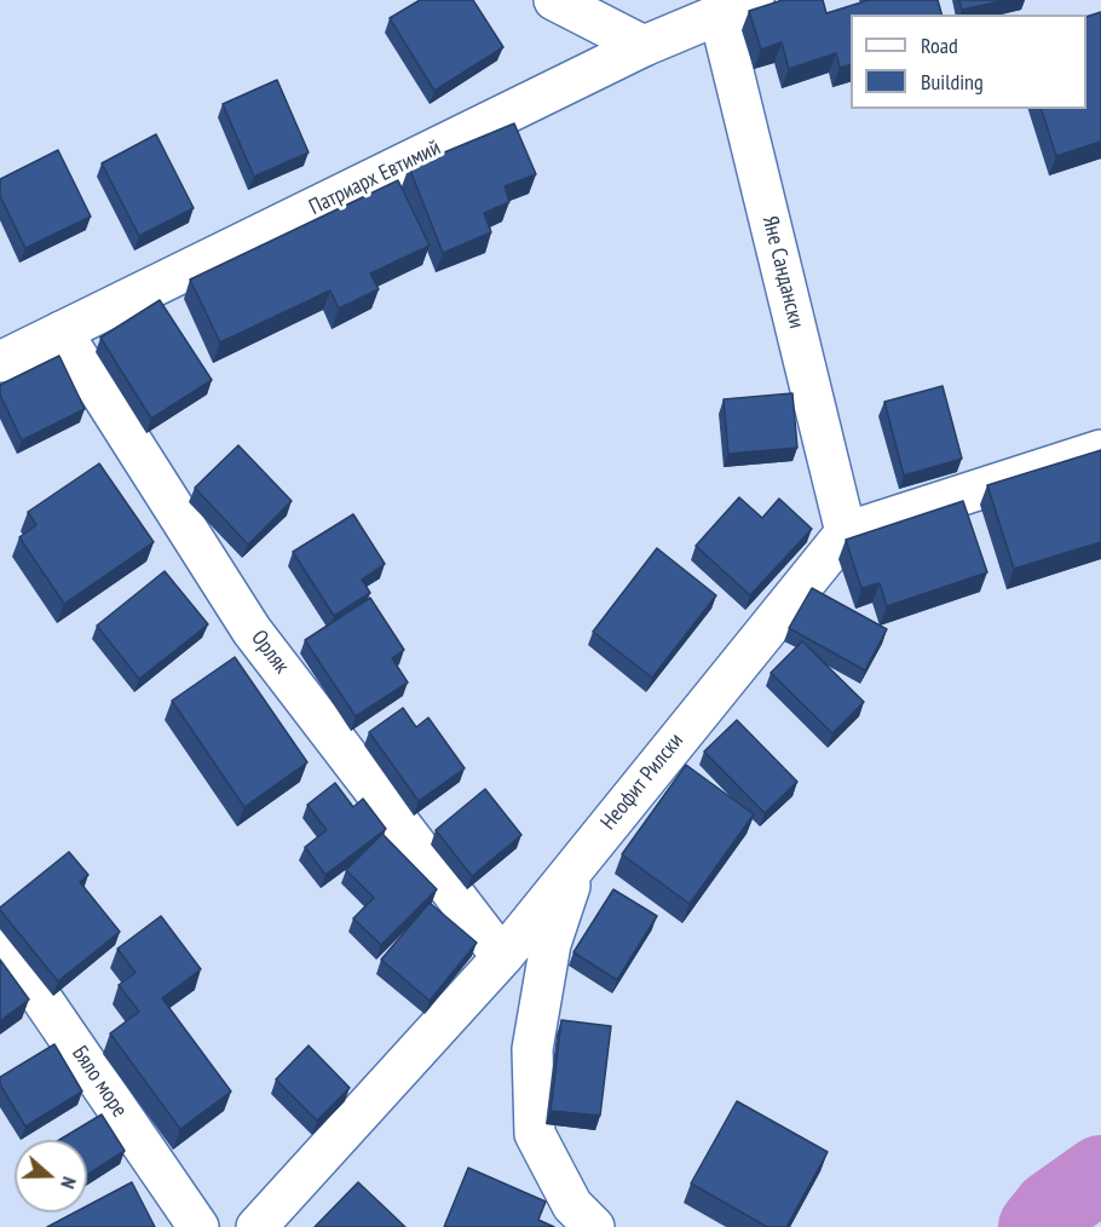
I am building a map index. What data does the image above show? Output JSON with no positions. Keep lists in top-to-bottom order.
{
  "streets": {
    "street": [
      "Патриарх Евтимий",
      "Яне Сандански",
      "Орляк",
      "Неофит Рилски",
      "Бяло море"
    ]
  },
  "crossings": [
    ["Патриарх Евтимий", "Яне Сандански"],
    ["Патриарх Евтимий", "Орляк"],
    ["Яне Сандански", "Неофит Рилски"],
    ["Орляк", "Неофит Рилски"]
  ],
  "legend": ["Road", "Building"],
  "north": "right"
}
